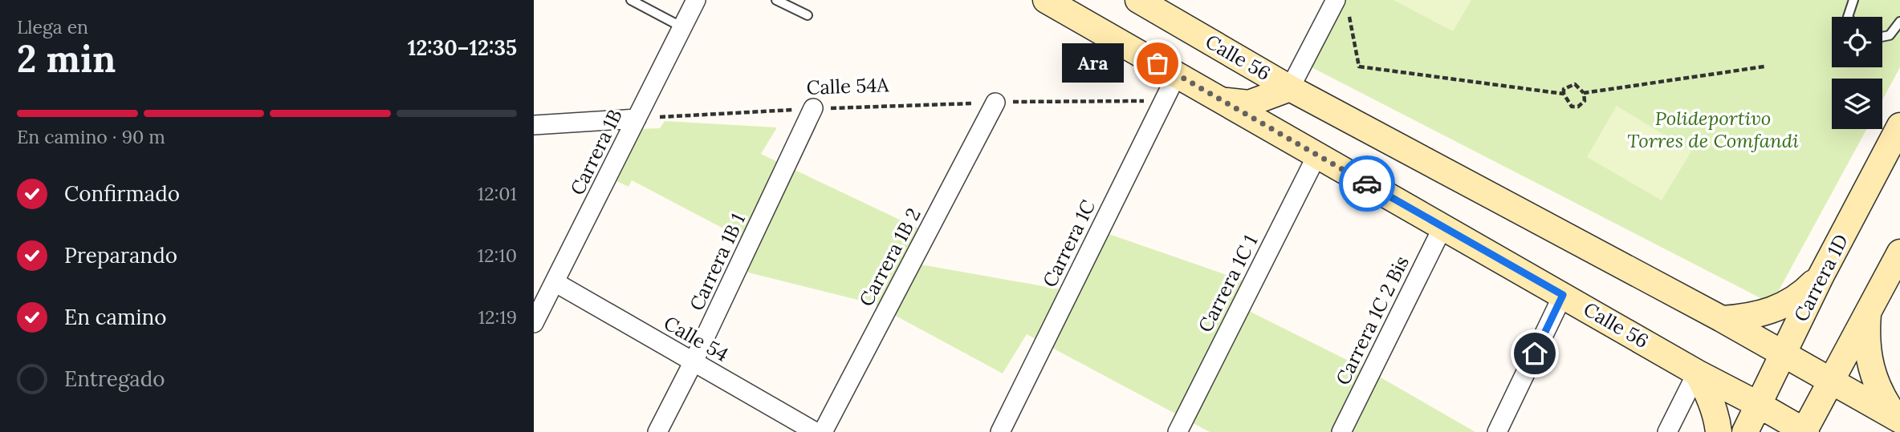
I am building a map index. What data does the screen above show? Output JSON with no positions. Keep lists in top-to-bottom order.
{
  "streets": {
    "street": [
      "Calle 56",
      "Carrera 1B",
      "Carrera 1C",
      "Carrera 1B 2",
      "Carrera 1B 1",
      "Carrera 1D",
      "Carrera 1C 1",
      "Carrera 1C 2 Bis",
      "Calle 54"
    ],
    "path": ["Calle 54A"]
  },
  "crossings": [
    ["Calle 56", "Carrera 1C"],
    ["Calle 56", "Carrera 1D"],
    ["Calle 56", "Carrera 1C 1"],
    ["Calle 56", "Carrera 1C 2 Bis"],
    ["Calle 54A", "Carrera 1B"],
    ["Calle 54A", "Carrera 1C"],
    ["Calle 54A", "Carrera 1B 2"],
    ["Calle 54A", "Carrera 1B 1"],
    ["Carrera 1B", "Calle 54"],
    ["Carrera 1B 1", "Calle 54"]
  ],
  "parks": ["Polideportivo Torres de Comfandi"],
  "places": ["Ara"],
  "page": {
    "heading": ["2 min", "Llega en", "12:30–12:35"],
    "bubble": "Ara",
    "bar": "En camino · 90 m",
    "list": [
      ["Confirmado", "12:01"],
      ["Preparando", "12:10"],
      ["En camino", "12:19"],
      "Entregado"
    ]
  }
}
